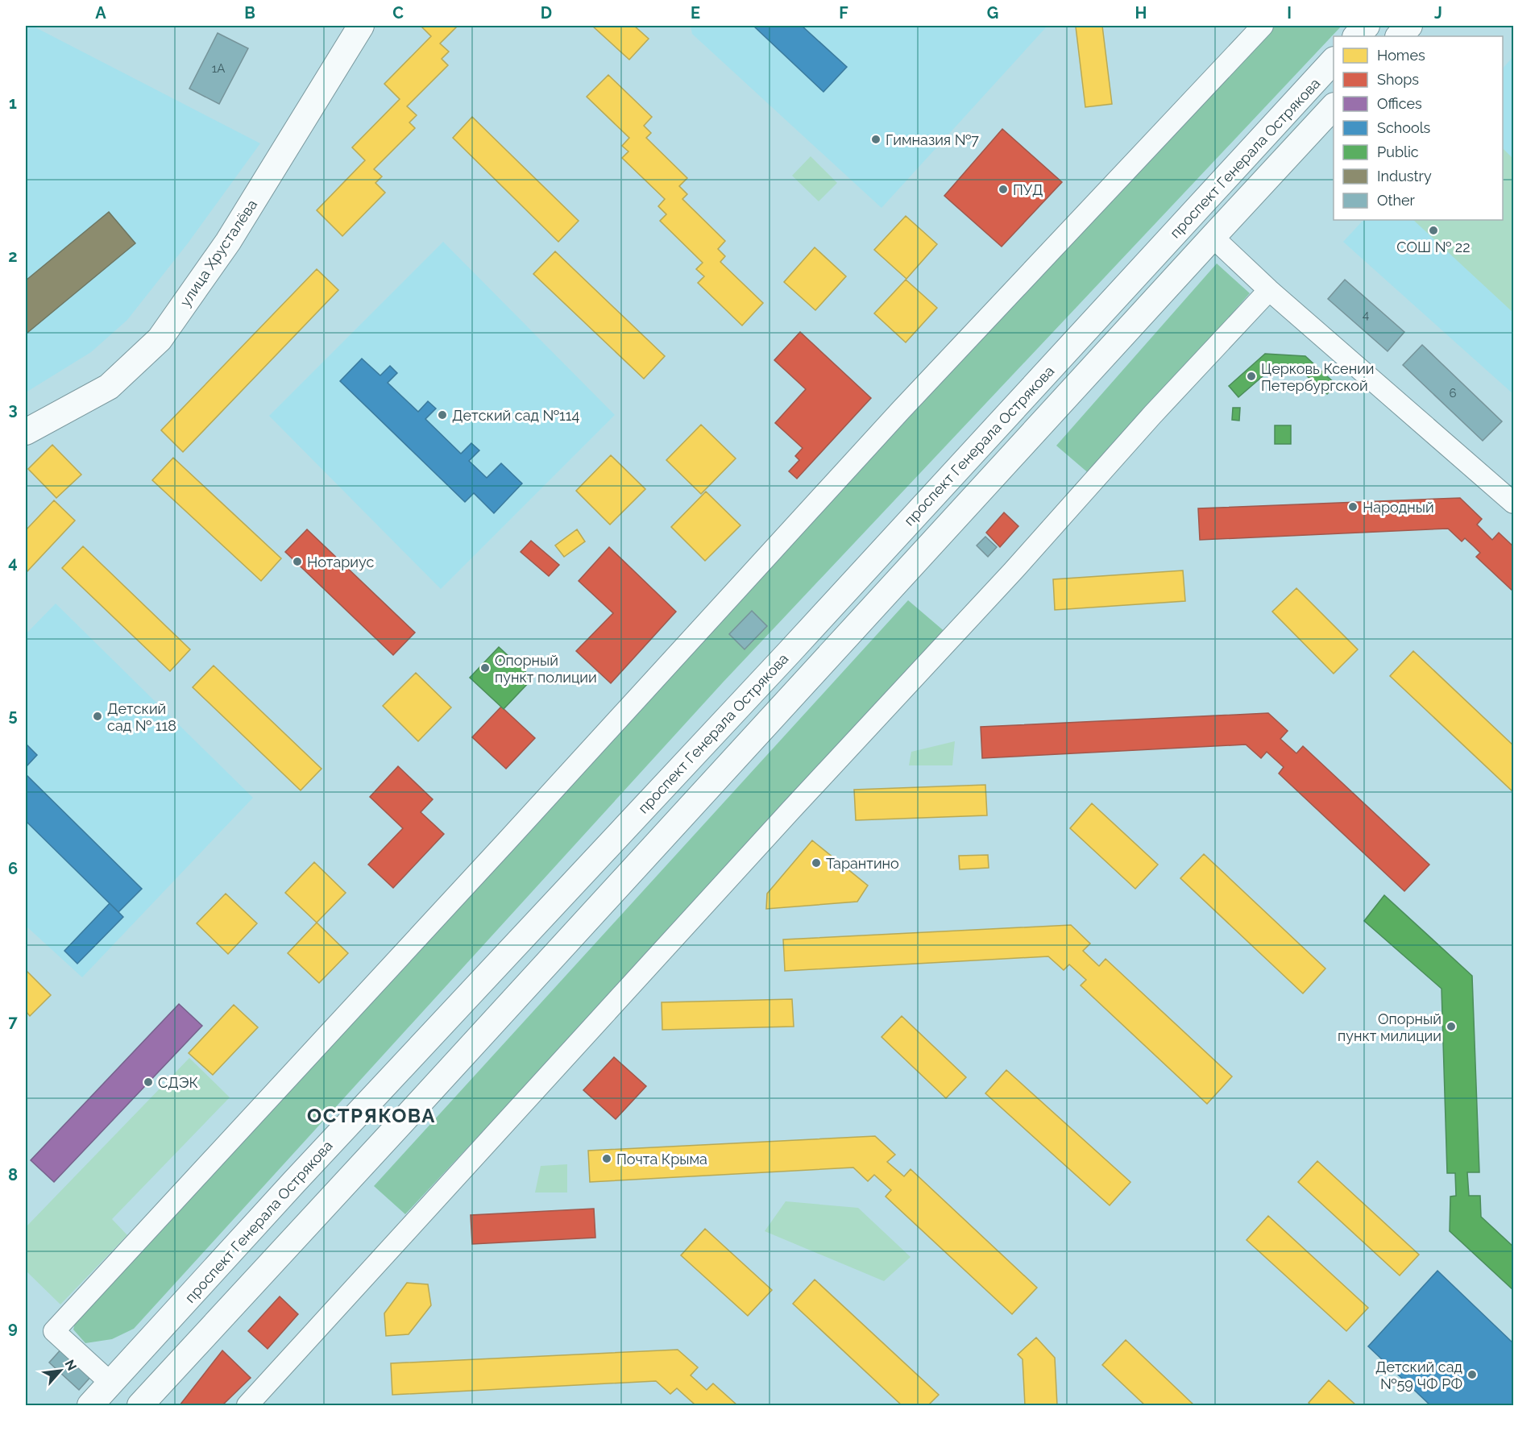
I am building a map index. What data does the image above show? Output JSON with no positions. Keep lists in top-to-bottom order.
{
  "streets": {
    "main road": ["проспект Генерала Острякова", "улица Хрусталёва"]
  },
  "districts": ["ОСТРЯКОВА"],
  "places": [
    "Гимназия №7",
    "ПУД",
    "СОШ № 22",
    "Церковь Ксении Петербургской",
    "Детский сад №114",
    "Народный",
    "Нотариус",
    "Опорный пункт полиции",
    "Детский сад № 118",
    "Тарантино",
    "Опорный пункт милиции",
    "СДЭК",
    "Почта Крыма",
    "Детский сад №59 ЧФ РФ"
  ],
  "house_numbers": ["1А", "4", "6"],
  "legend": [
    "Homes",
    "Shops",
    "Offices",
    "Schools",
    "Public",
    "Industry",
    "Other"
  ],
  "north": "top right",
  "grid": {
    "columns": [
      "A",
      "B",
      "C",
      "D",
      "E",
      "F",
      "G",
      "H",
      "I",
      "J"
    ],
    "rows": [
      "1",
      "2",
      "3",
      "4",
      "5",
      "6",
      "7",
      "8",
      "9"
    ]
  }
}
